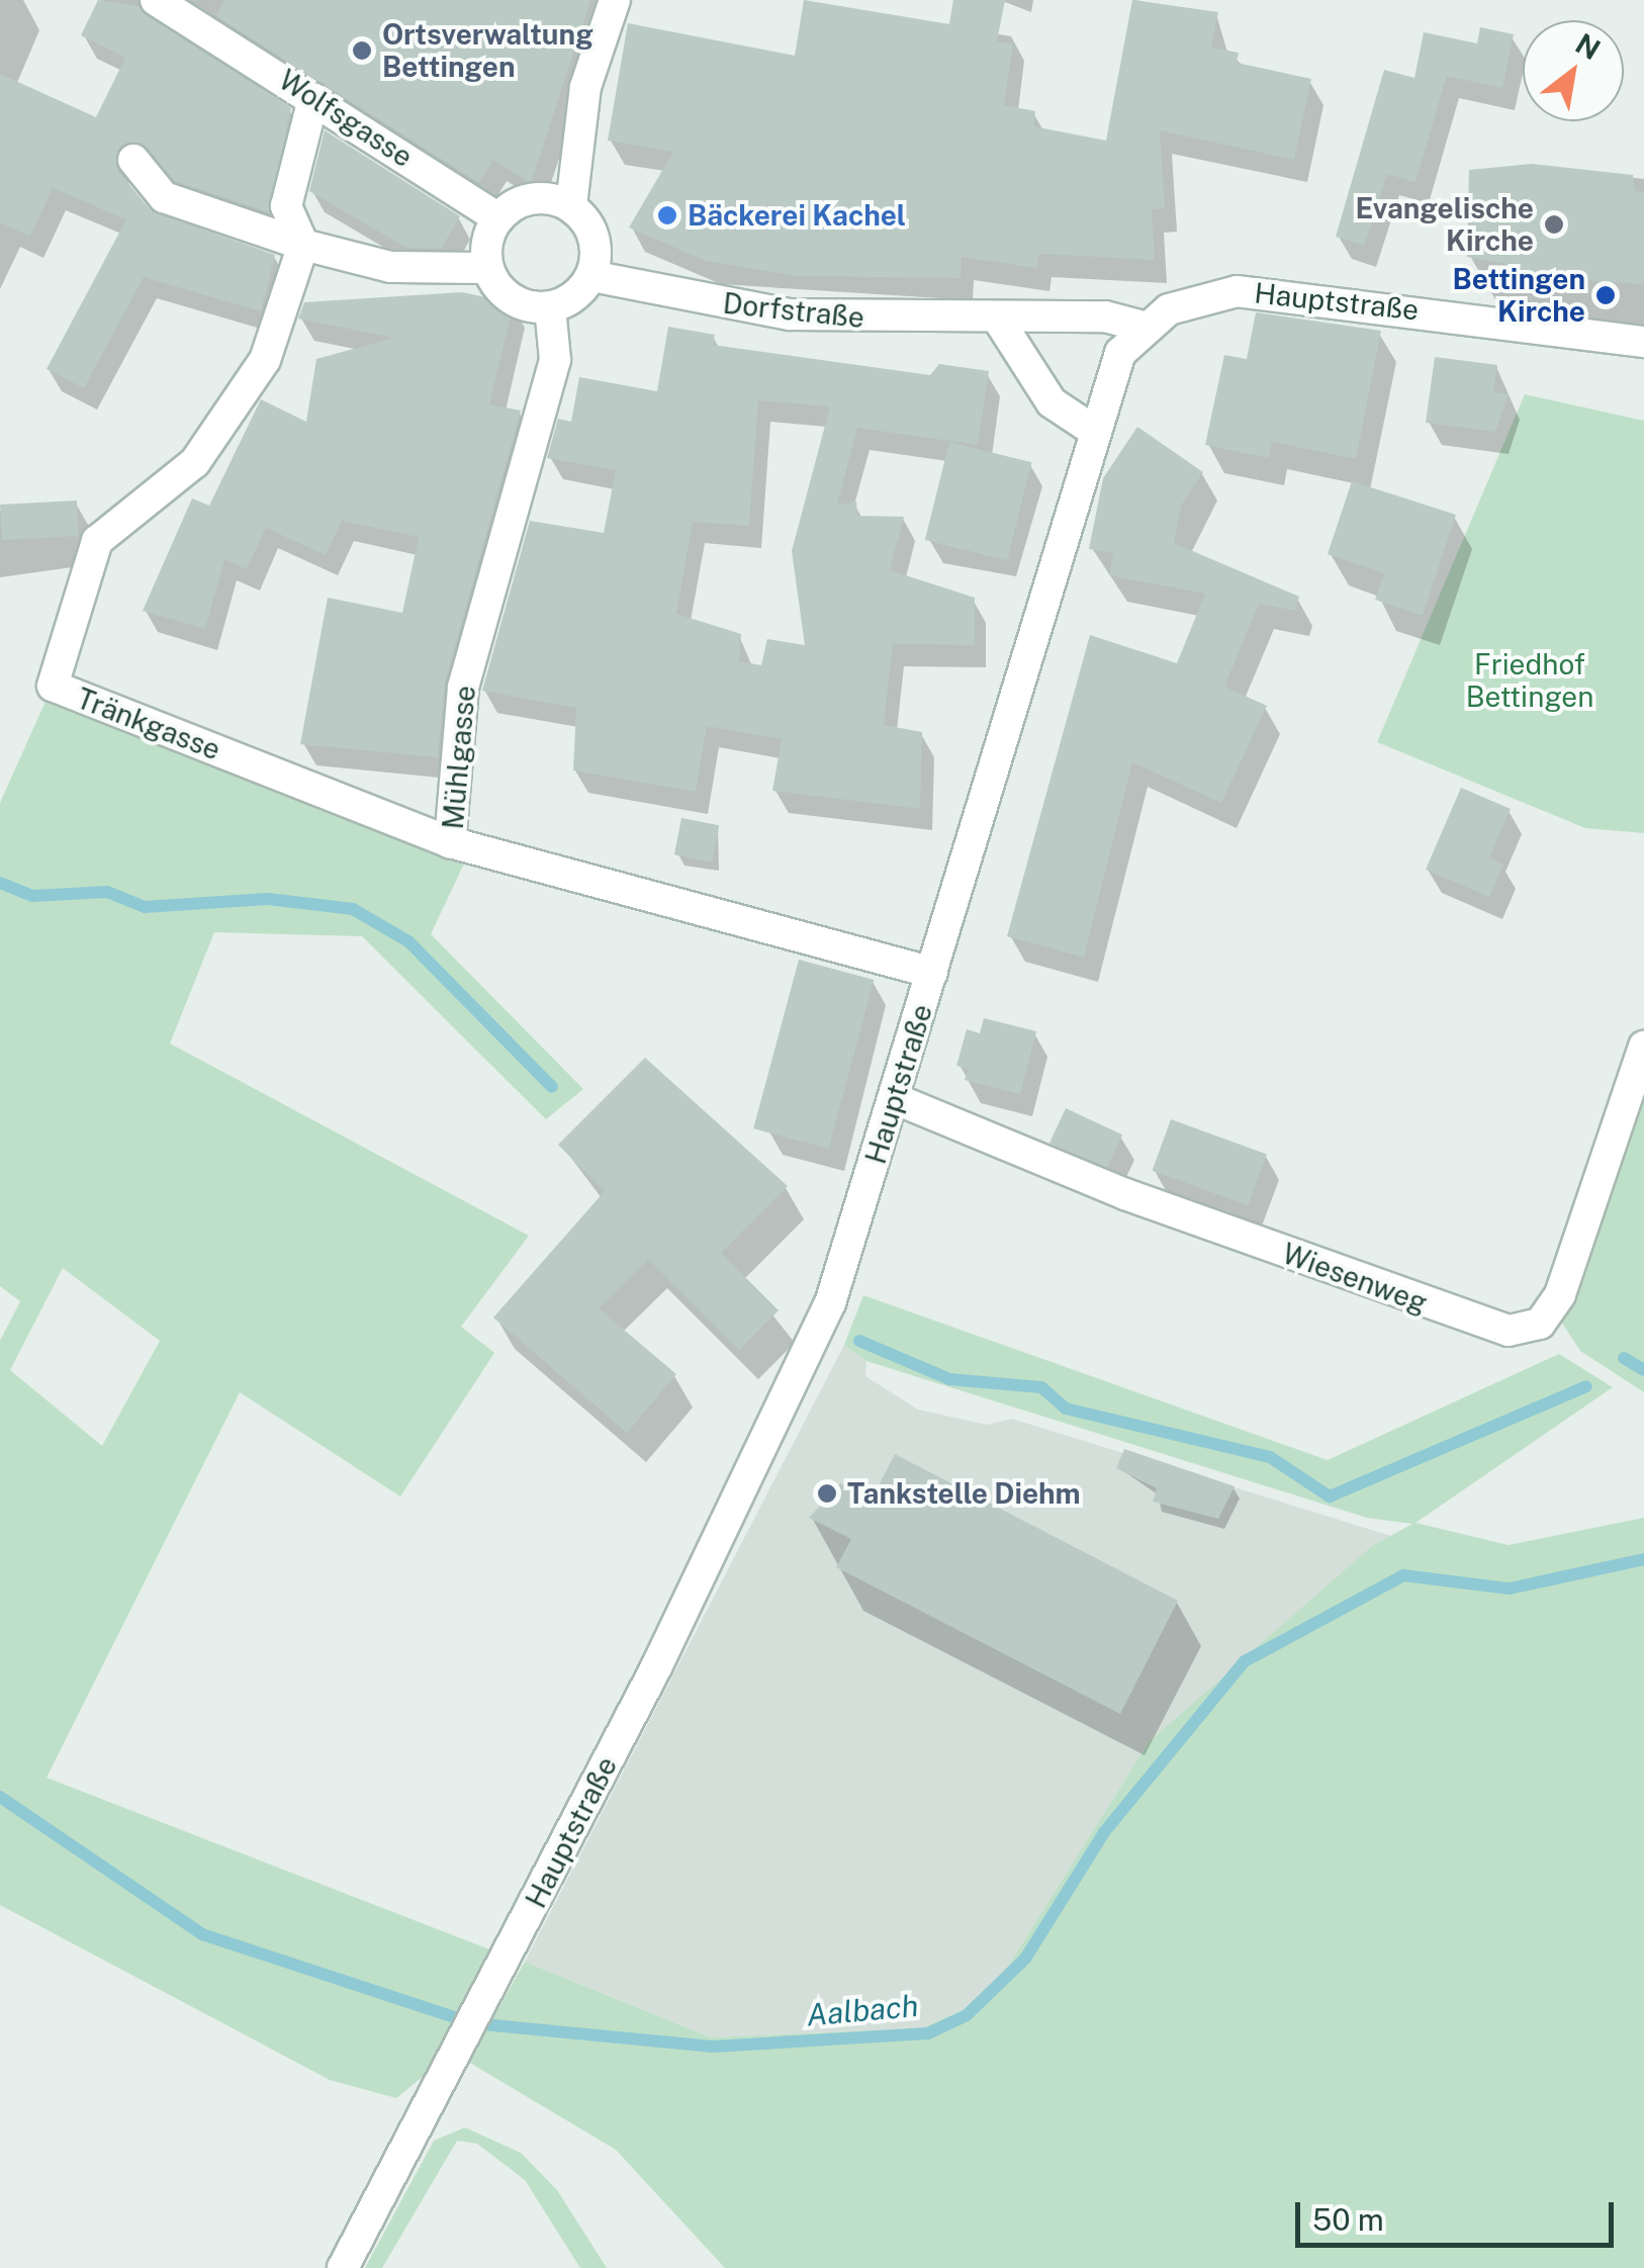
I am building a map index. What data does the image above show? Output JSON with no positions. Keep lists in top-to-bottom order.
{
  "streets": {
    "street": [
      "Wolfsgasse",
      "Hauptstraße",
      "Dorfstraße",
      "Tränkgasse",
      "Mühlgasse",
      "Wiesenweg"
    ]
  },
  "crossings": [
    ["Wolfsgasse", "Dorfstraße"],
    ["Wolfsgasse", "Mühlgasse"],
    ["Hauptstraße", "Dorfstraße"],
    ["Hauptstraße", "Mühlgasse"],
    ["Hauptstraße", "Wiesenweg"],
    ["Dorfstraße", "Mühlgasse"],
    ["Tränkgasse", "Mühlgasse"]
  ],
  "water": ["Aalbach"],
  "parks": ["Friedhof Bettingen"],
  "places": [
    "Ortsverwaltung Bettingen",
    "Bäckerei Kachel",
    "Evangelische Kirche",
    "Bettingen Kirche",
    "Tankstelle Diehm"
  ],
  "scale_bar": "50 m",
  "north": "top right"
}
